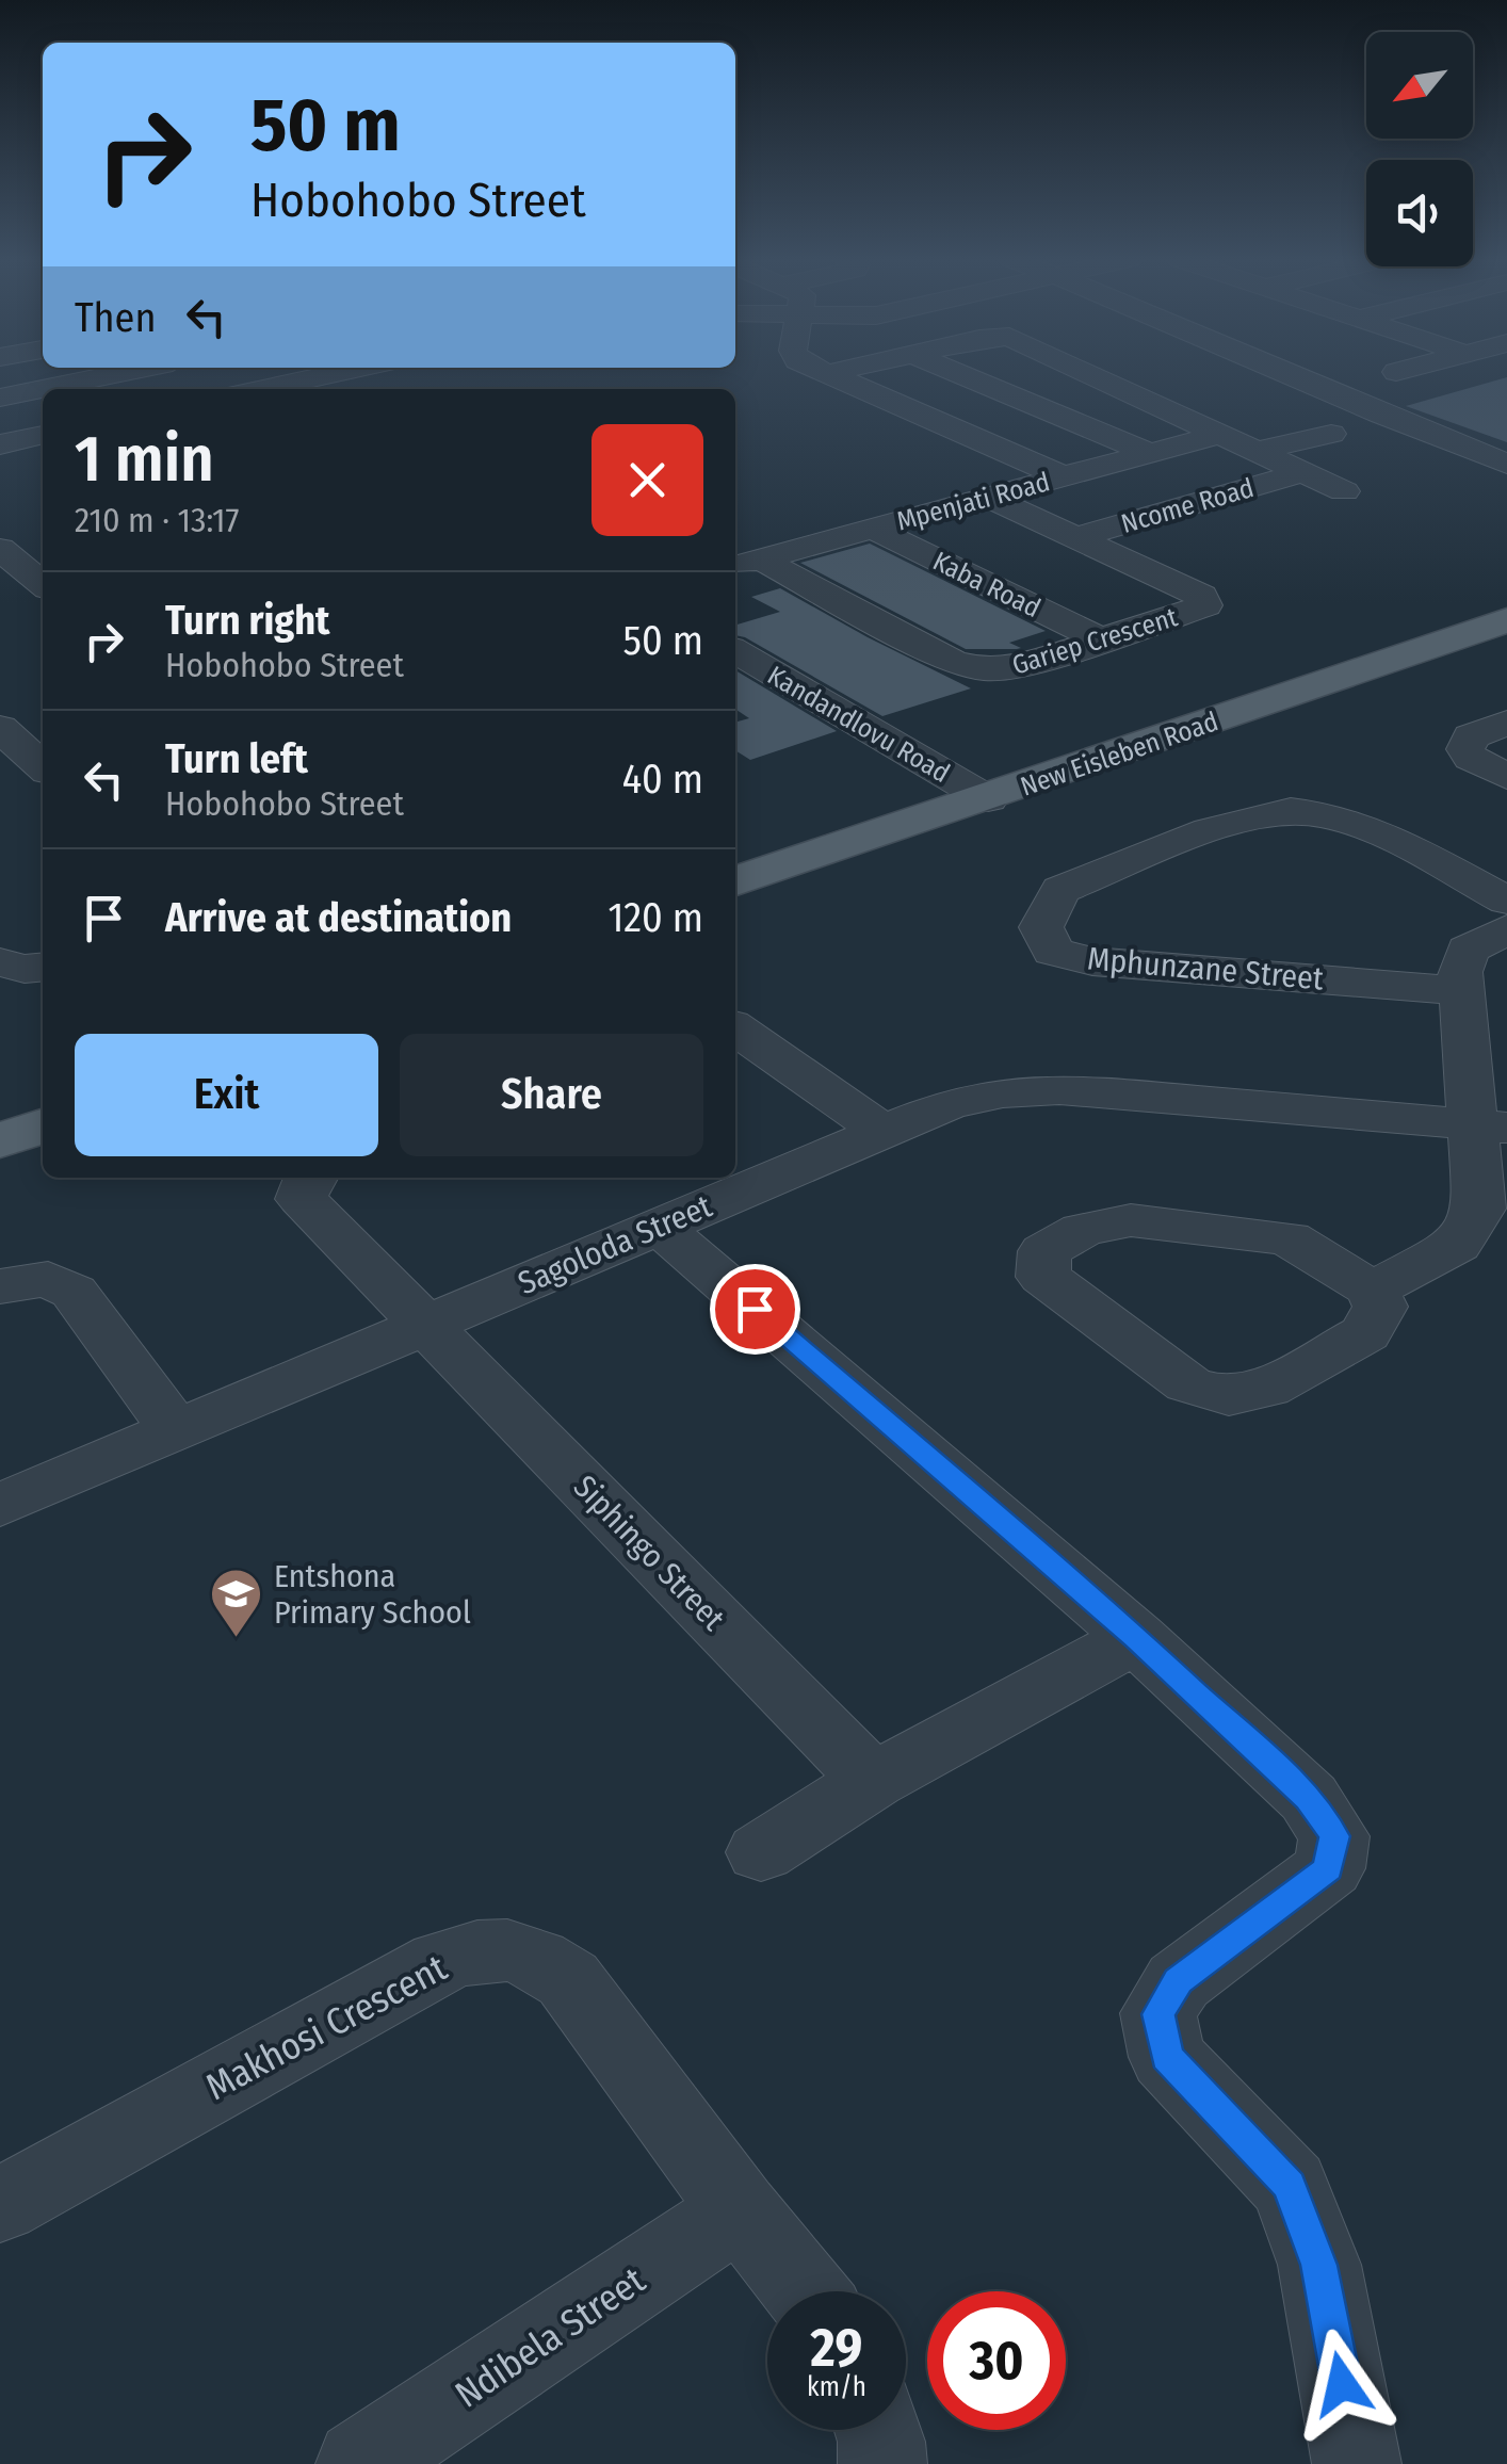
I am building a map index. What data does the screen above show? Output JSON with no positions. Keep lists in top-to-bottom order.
{
  "streets": {
    "main road": ["New Eisleben Road"],
    "street": [
      "Mpenjati Road",
      "Ncome Road",
      "Kaba Road",
      "Gariep Crescent",
      "Kandandlovu Road",
      "Mphunzane Street",
      "Sagoloda Street",
      "Siphingo Street",
      "Makhosi Crescent",
      "Ndibela Street"
    ]
  },
  "crossings": [
    ["Mpenjati Road", "Kaba Road"],
    ["Mpenjati Road", "Gariep Crescent"],
    ["Ncome Road", "Gariep Crescent"],
    ["Kaba Road", "Gariep Crescent"],
    ["Kandandlovu Road", "New Eisleben Road"],
    ["Sagoloda Street", "Siphingo Street"],
    ["Makhosi Crescent", "Ndibela Street"]
  ],
  "places": {
    "school or university": ["Entshona Primary School"]
  },
  "north": "bottom left",
  "page": {
    "turn": ["50 m", "Hobohobo Street"],
    "then": "Then",
    "heading": ["1 min", "210 m · 13:17"],
    "list": [
      {
        "name": "Turn right",
        "note": "Hobohobo Street",
        "value": "50 m"
      },
      {
        "name": "Turn left",
        "note": "Hobohobo Street",
        "value": "40 m"
      },
      {
        "name": "Arrive at destination",
        "value": "120 m"
      }
    ],
    "buttons": ["Exit", "Share"],
    "speed": "29 km/h",
    "limit": "30"
  }
}
